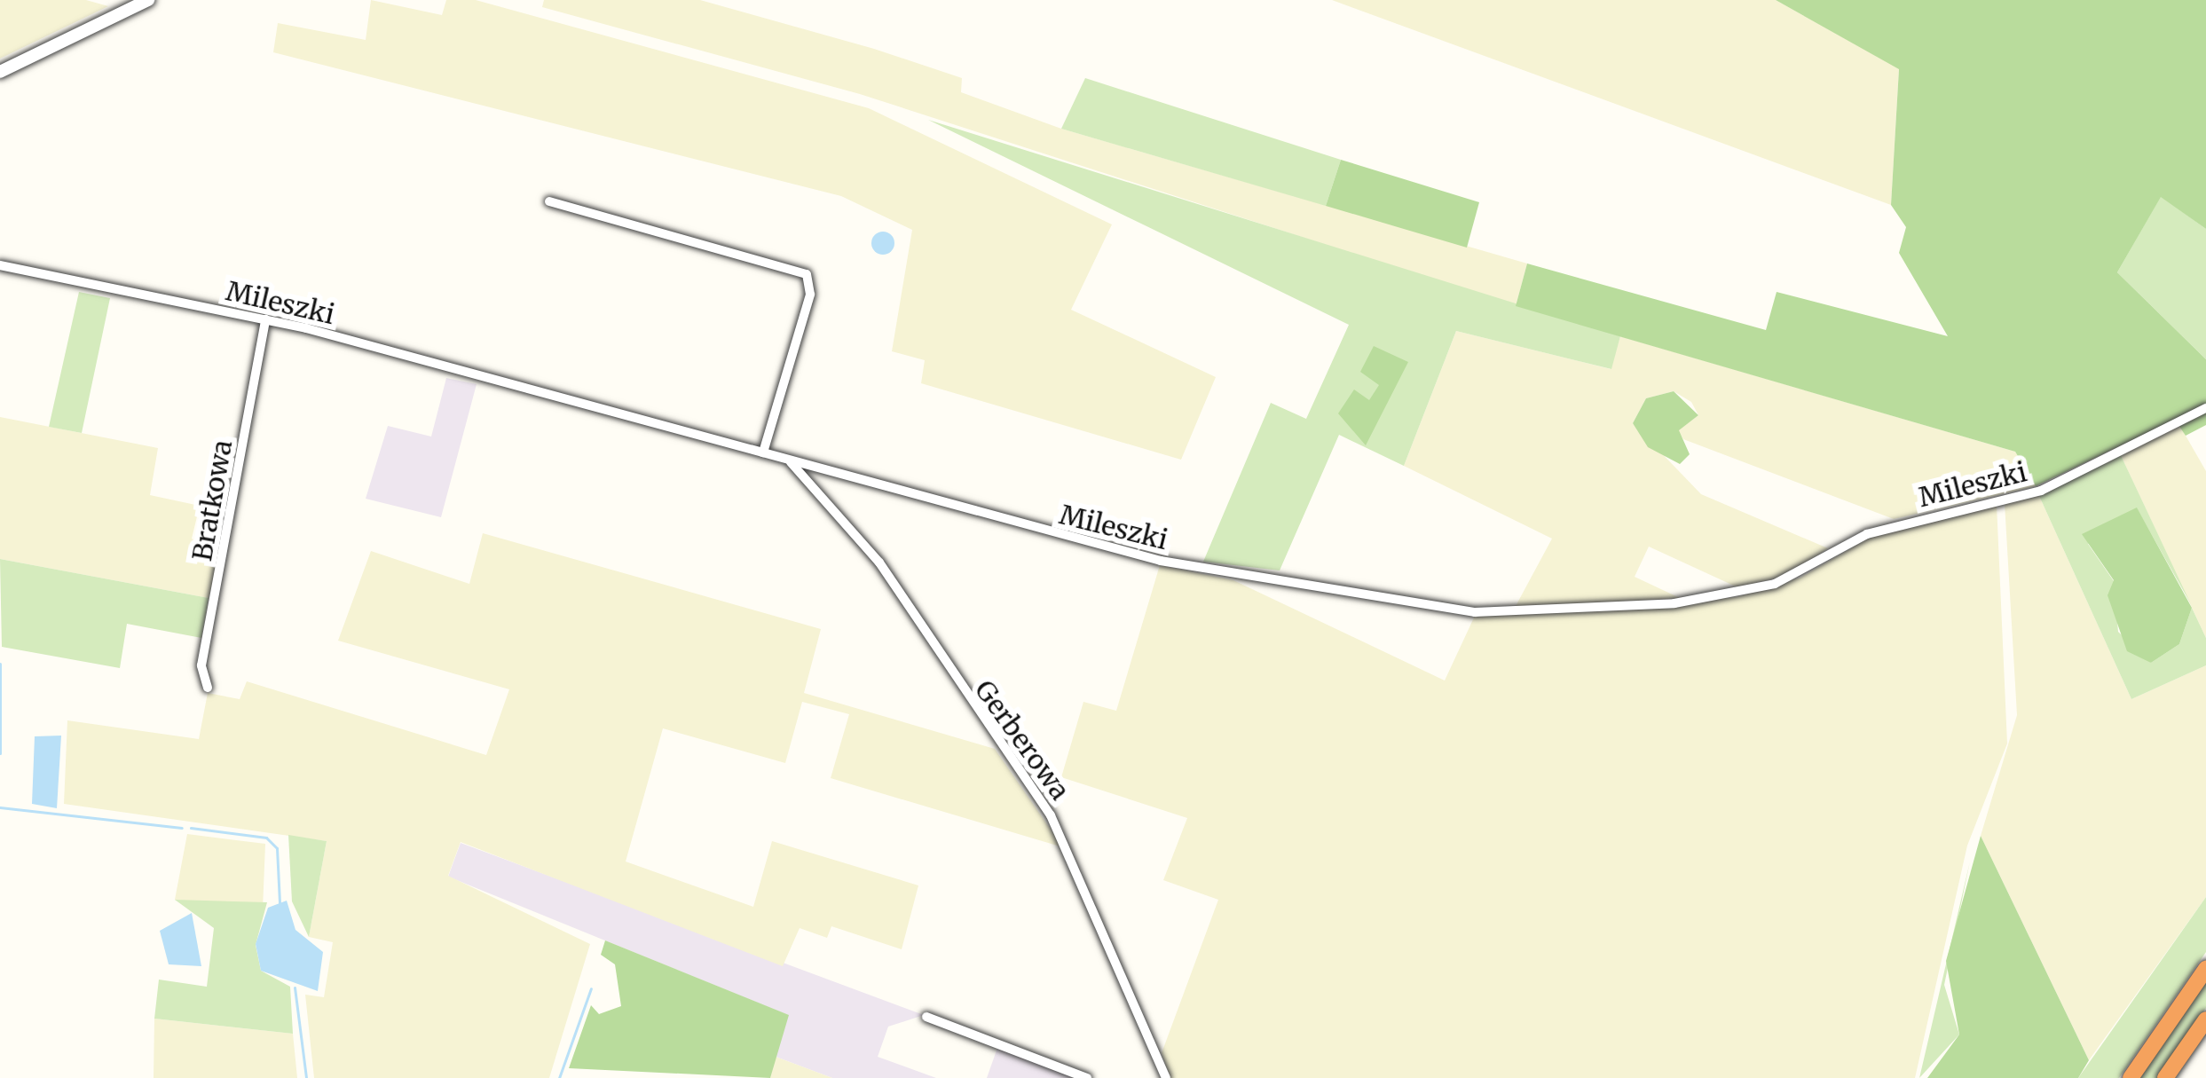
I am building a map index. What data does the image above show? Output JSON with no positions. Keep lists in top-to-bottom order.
{
  "streets": {
    "street": ["Mileszki", "Bratkowa", "Gerberowa"]
  },
  "crossings": [
    ["Mileszki", "Bratkowa"],
    ["Mileszki", "Gerberowa"]
  ]
}
